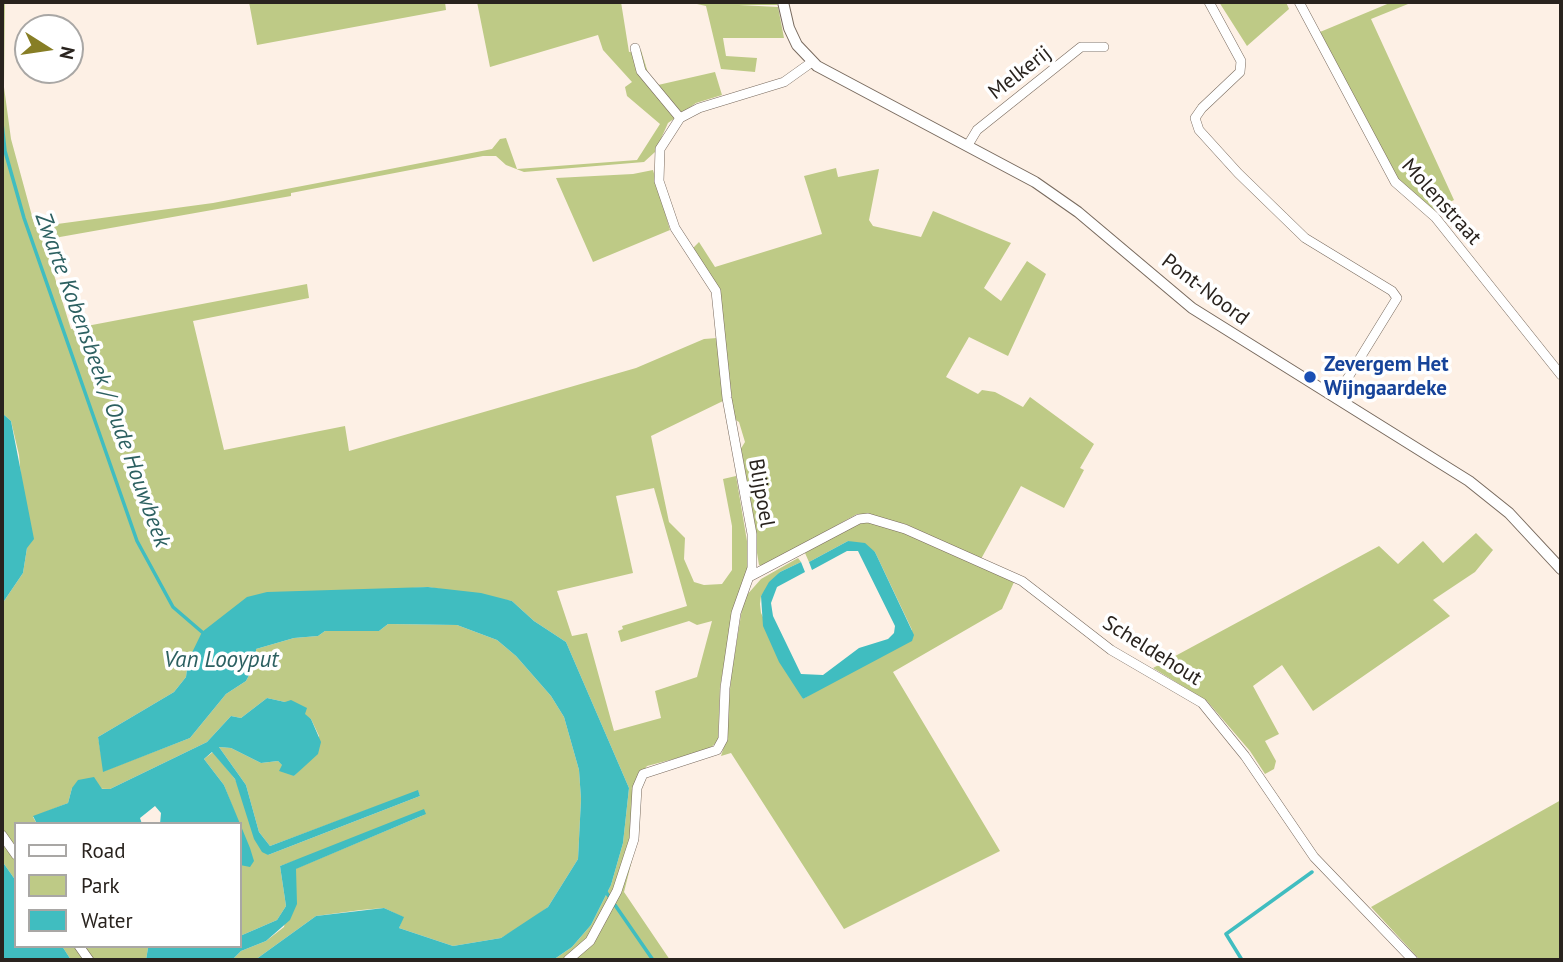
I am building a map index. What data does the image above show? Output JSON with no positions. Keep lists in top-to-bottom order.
{
  "streets": {
    "street": [
      "Melkerij",
      "Molenstraat",
      "Pont-Noord",
      "Blijpoel",
      "Scheldehout"
    ]
  },
  "crossings": [
    ["Melkerij", "Pont-Noord"],
    ["Blijpoel", "Scheldehout"]
  ],
  "water": ["Zwarte Kobensbeek / Oude Houwbeek", "Van Looyput"],
  "places": ["Zevergem Het Wijngaardeke"],
  "legend": ["Road", "Park", "Water"],
  "north": "right"
}
